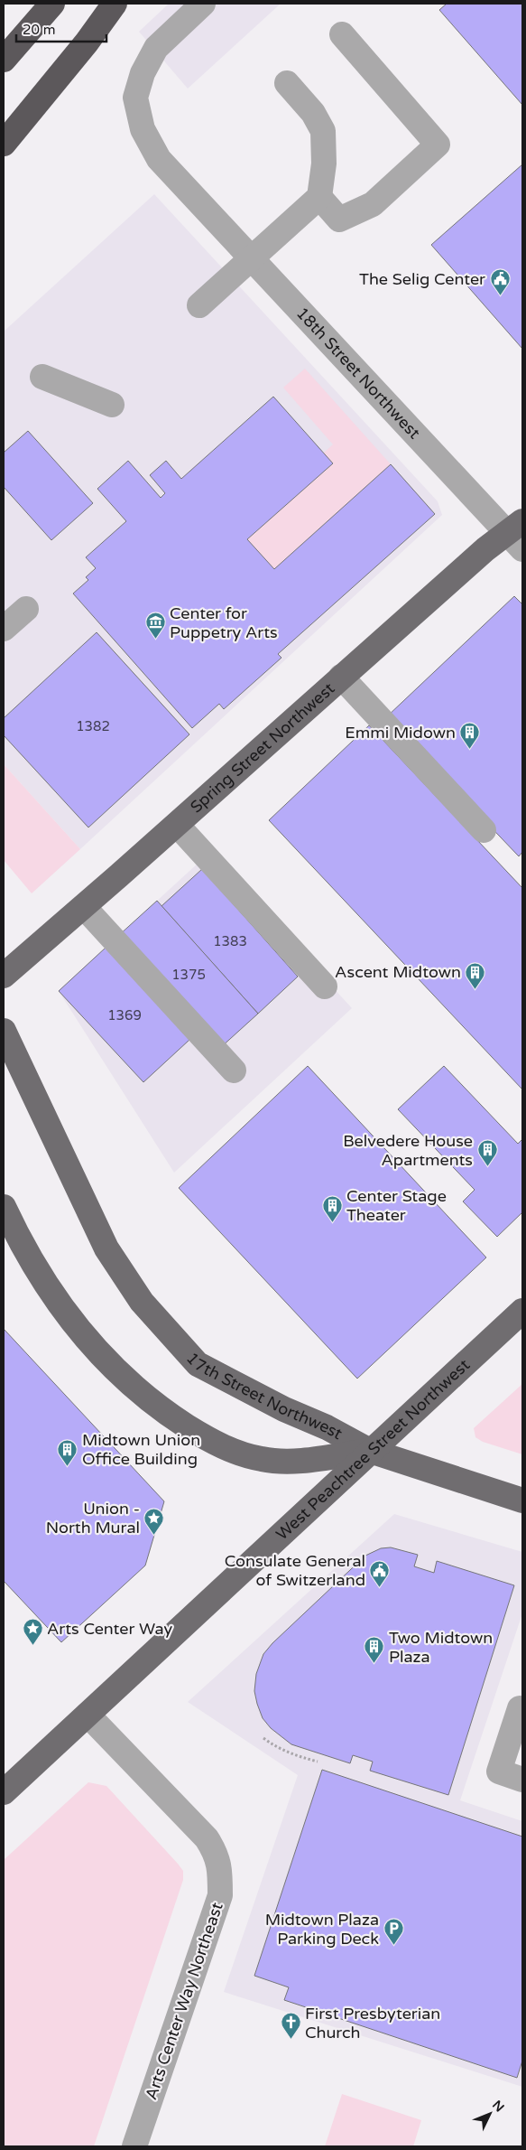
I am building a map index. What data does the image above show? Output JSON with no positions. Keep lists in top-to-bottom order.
{
  "streets": {
    "main road": ["Spring Street Northwest", "17th Street Northwest", "West Peachtree Street Northwest"],
    "street": ["18th Street Northwest", "Arts Center Way Northeast"]
  },
  "crossings": [
    ["18th Street Northwest", "Spring Street Northwest"],
    ["17th Street Northwest", "West Peachtree Street Northwest"],
    ["West Peachtree Street Northwest", "Arts Center Way Northeast"]
  ],
  "places": {
    "public building": ["The Selig Center", "Consulate General of Switzerland"],
    "museum": ["Center for Puppetry Arts"],
    "building": [
      "Emmi Midown",
      "Ascent Midtown",
      "Belvedere House Apartments",
      "Center Stage Theater",
      "Midtown Union Office Building",
      "Two Midtown Plaza"
    ],
    "place": ["Union - North Mural", "Arts Center Way"],
    "parking": ["Midtown Plaza Parking Deck"],
    "church": ["First Presbyterian Church"]
  },
  "house_numbers": [
    "1382",
    "1383",
    "1375",
    "1369"
  ],
  "scale_bar": "20 m",
  "north": "top right"
}
